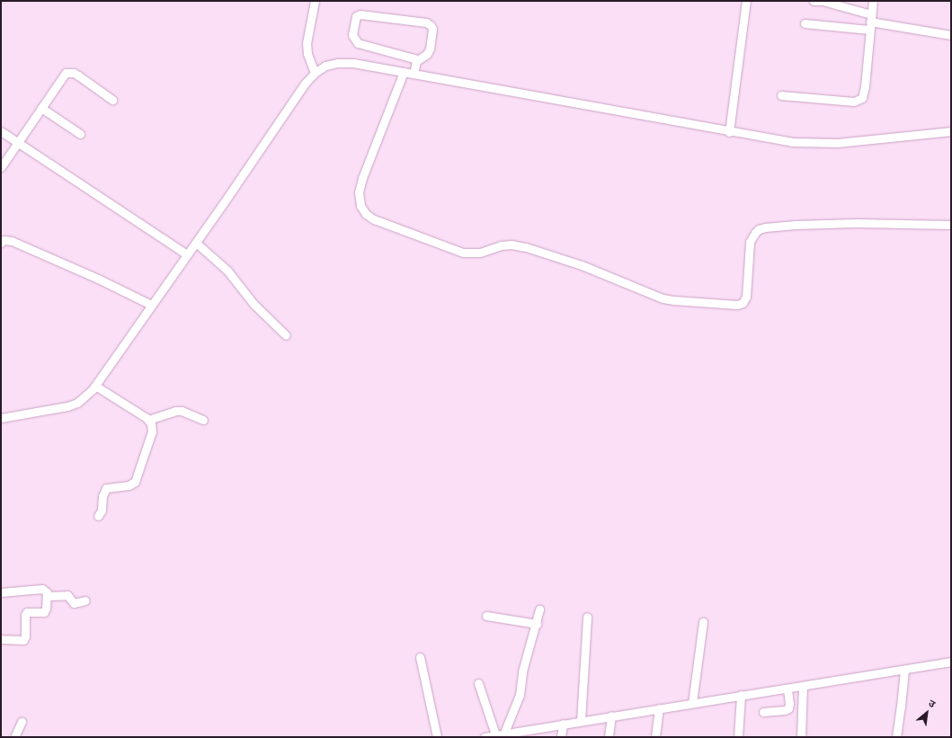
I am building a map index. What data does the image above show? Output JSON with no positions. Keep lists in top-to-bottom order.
{
  "north": "top right"
}
